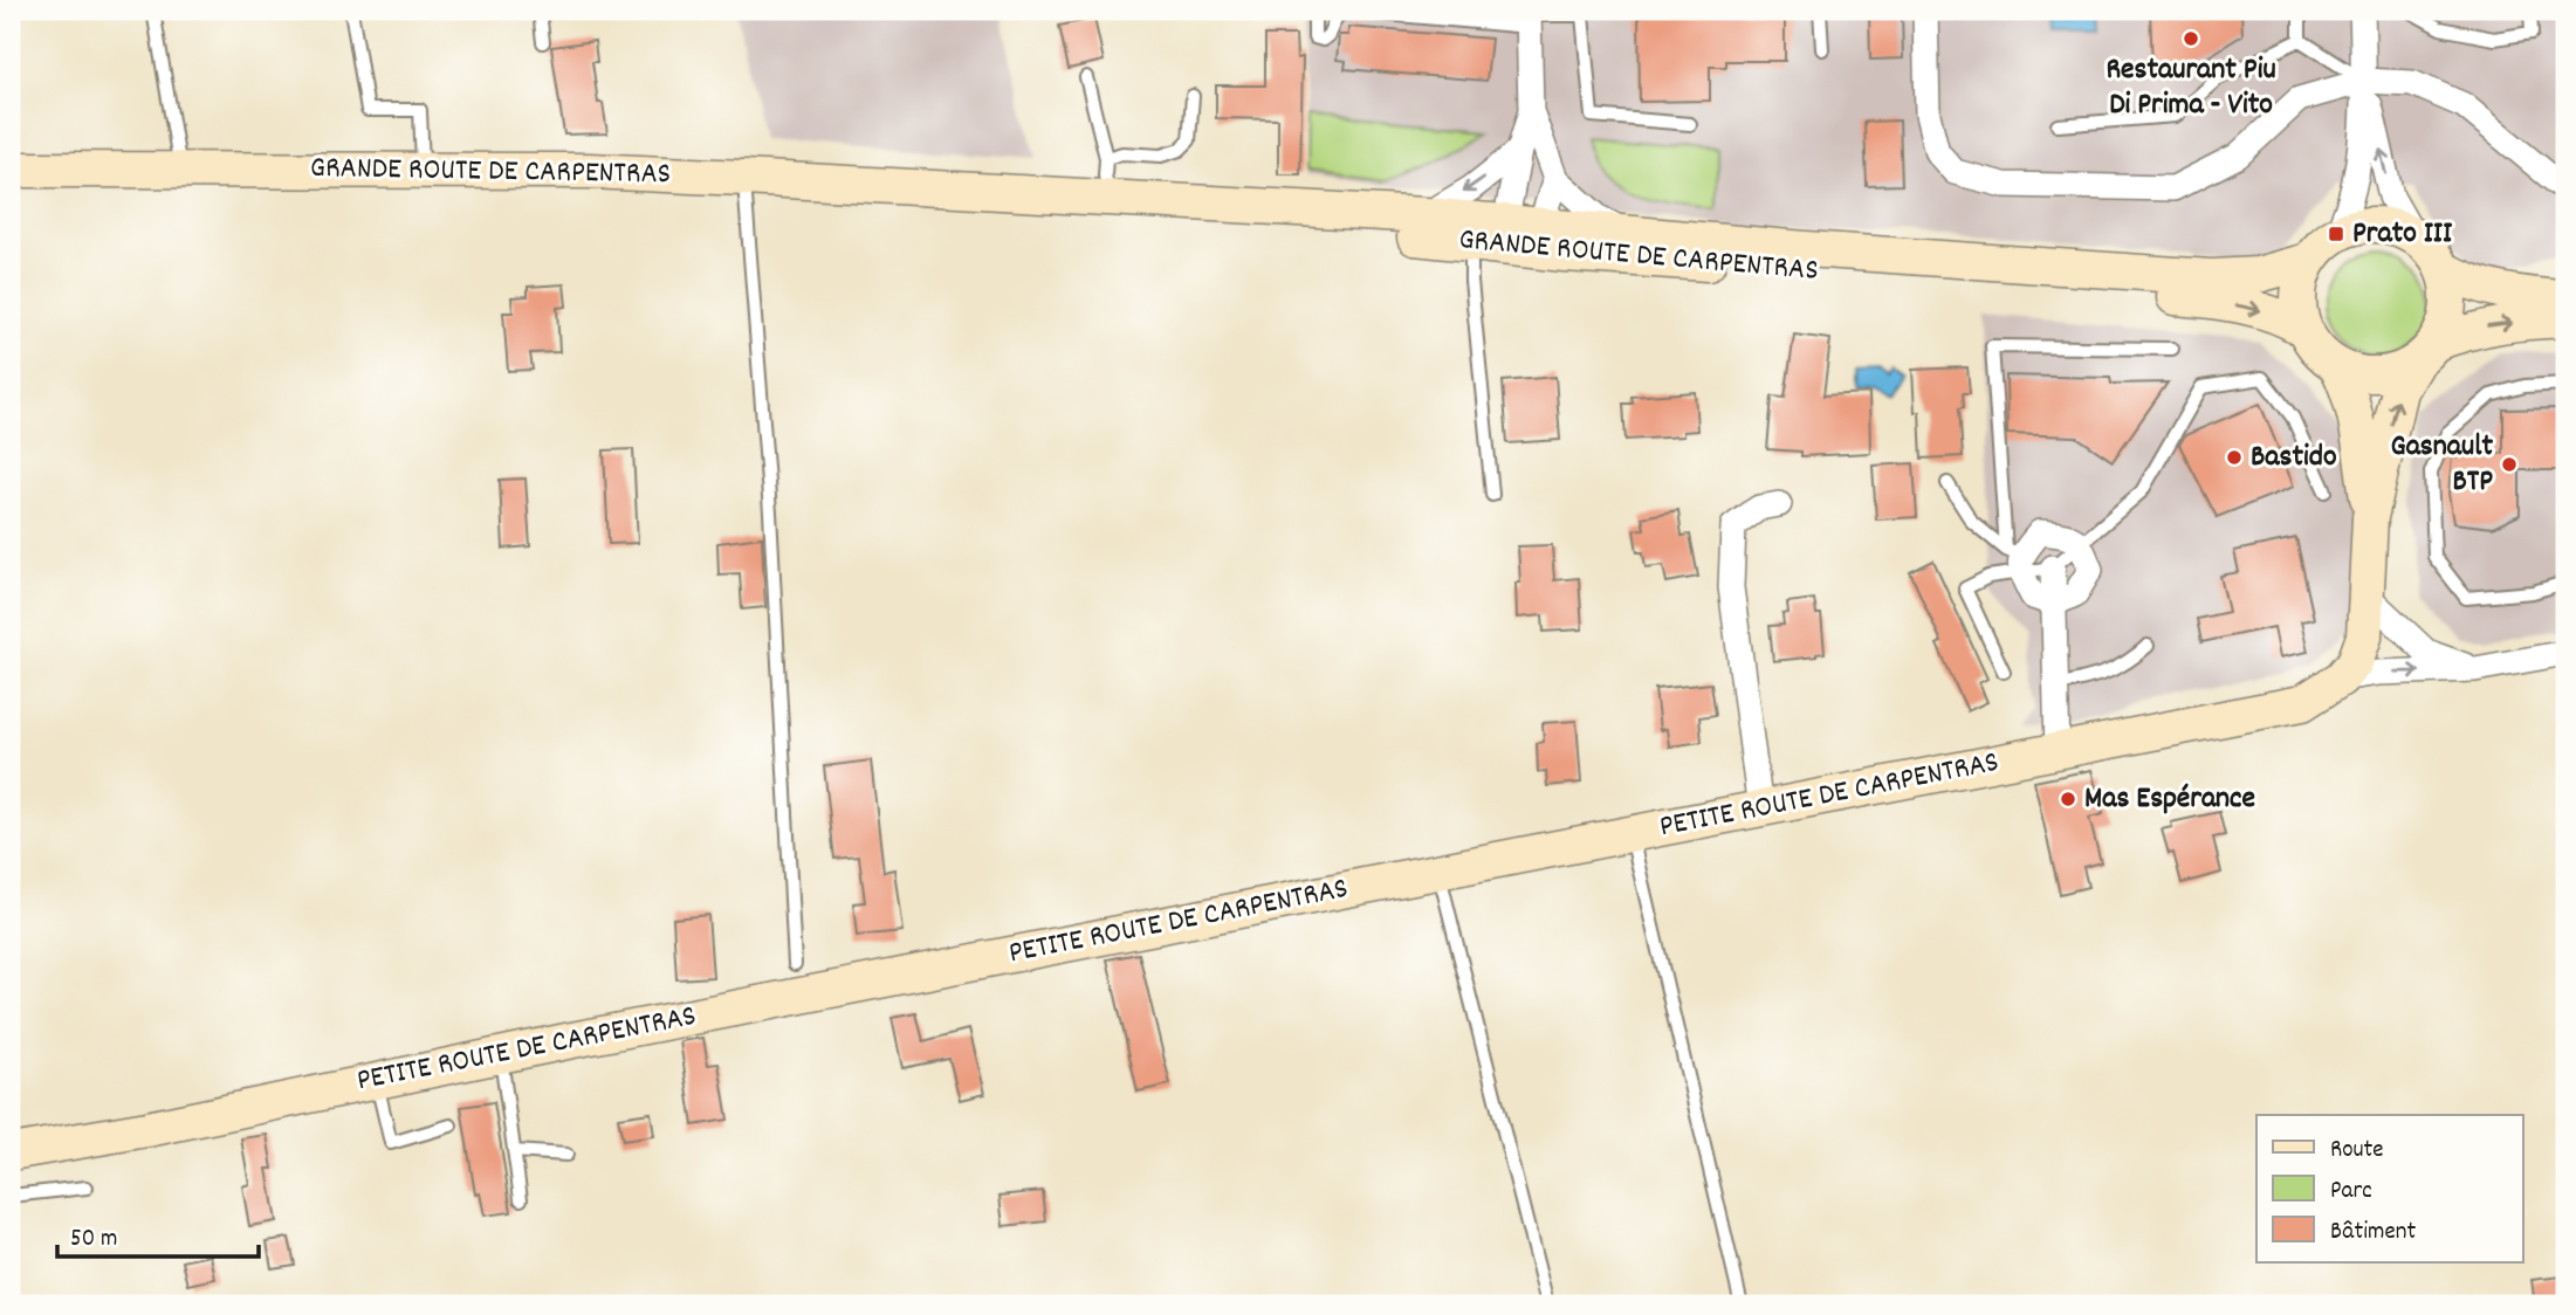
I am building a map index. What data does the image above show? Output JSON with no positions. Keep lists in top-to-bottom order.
{
  "streets": {
    "main road": ["GRANDE ROUTE DE CARPENTRAS", "PETITE ROUTE DE CARPENTRAS"]
  },
  "crossings": [
    ["GRANDE ROUTE DE CARPENTRAS", "PETITE ROUTE DE CARPENTRAS"]
  ],
  "places": {
    "other": [
      "Restaurant Piu Di Prima - Vito",
      "Bastido",
      "Gasnault BTP",
      "Mas Espérance"
    ],
    "transit": ["Prato III"]
  },
  "legend": ["Route", "Parc", "Bâtiment"],
  "scale_bar": "50 m"
}
